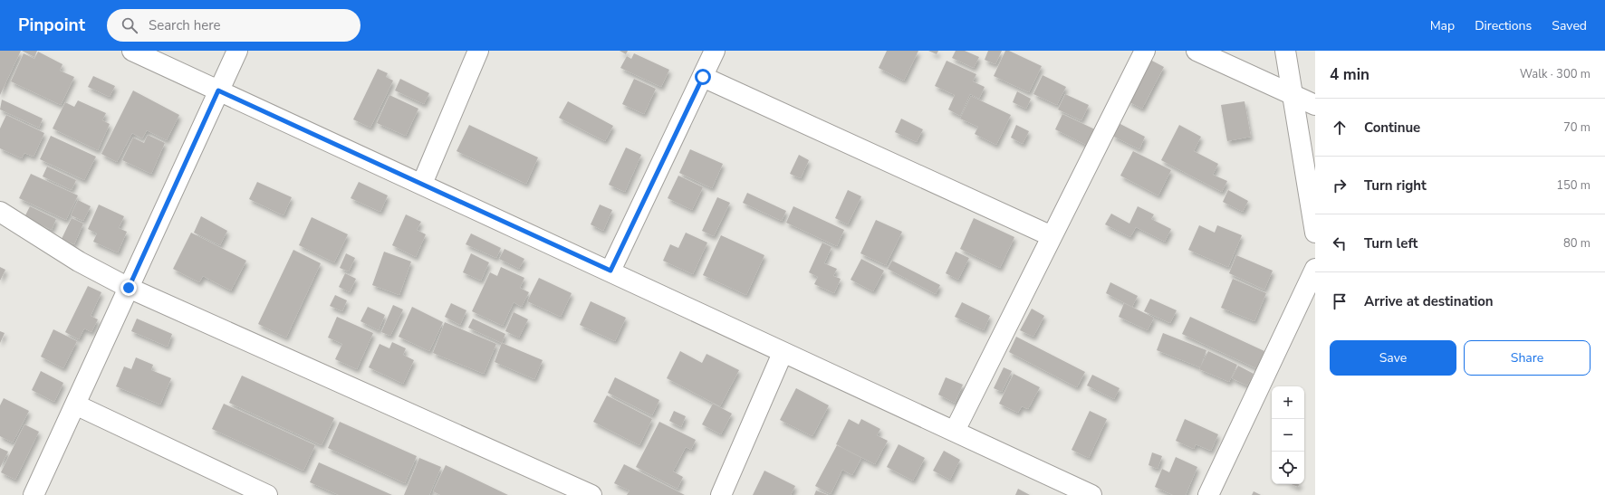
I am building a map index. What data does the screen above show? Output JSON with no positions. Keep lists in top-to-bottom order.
{
  "page": {
    "header": "Pinpoint",
    "search": "Search here",
    "nav": ["Map", "Directions", "Saved"],
    "heading": ["4 min", "Walk · 300 m"],
    "list": [
      ["Continue", "70 m"],
      ["Turn right", "150 m"],
      ["Turn left", "80 m"],
      "Arrive at destination"
    ],
    "buttons": ["Save", "Share"],
    "map_buttons": ["+", "−"]
  }
}
